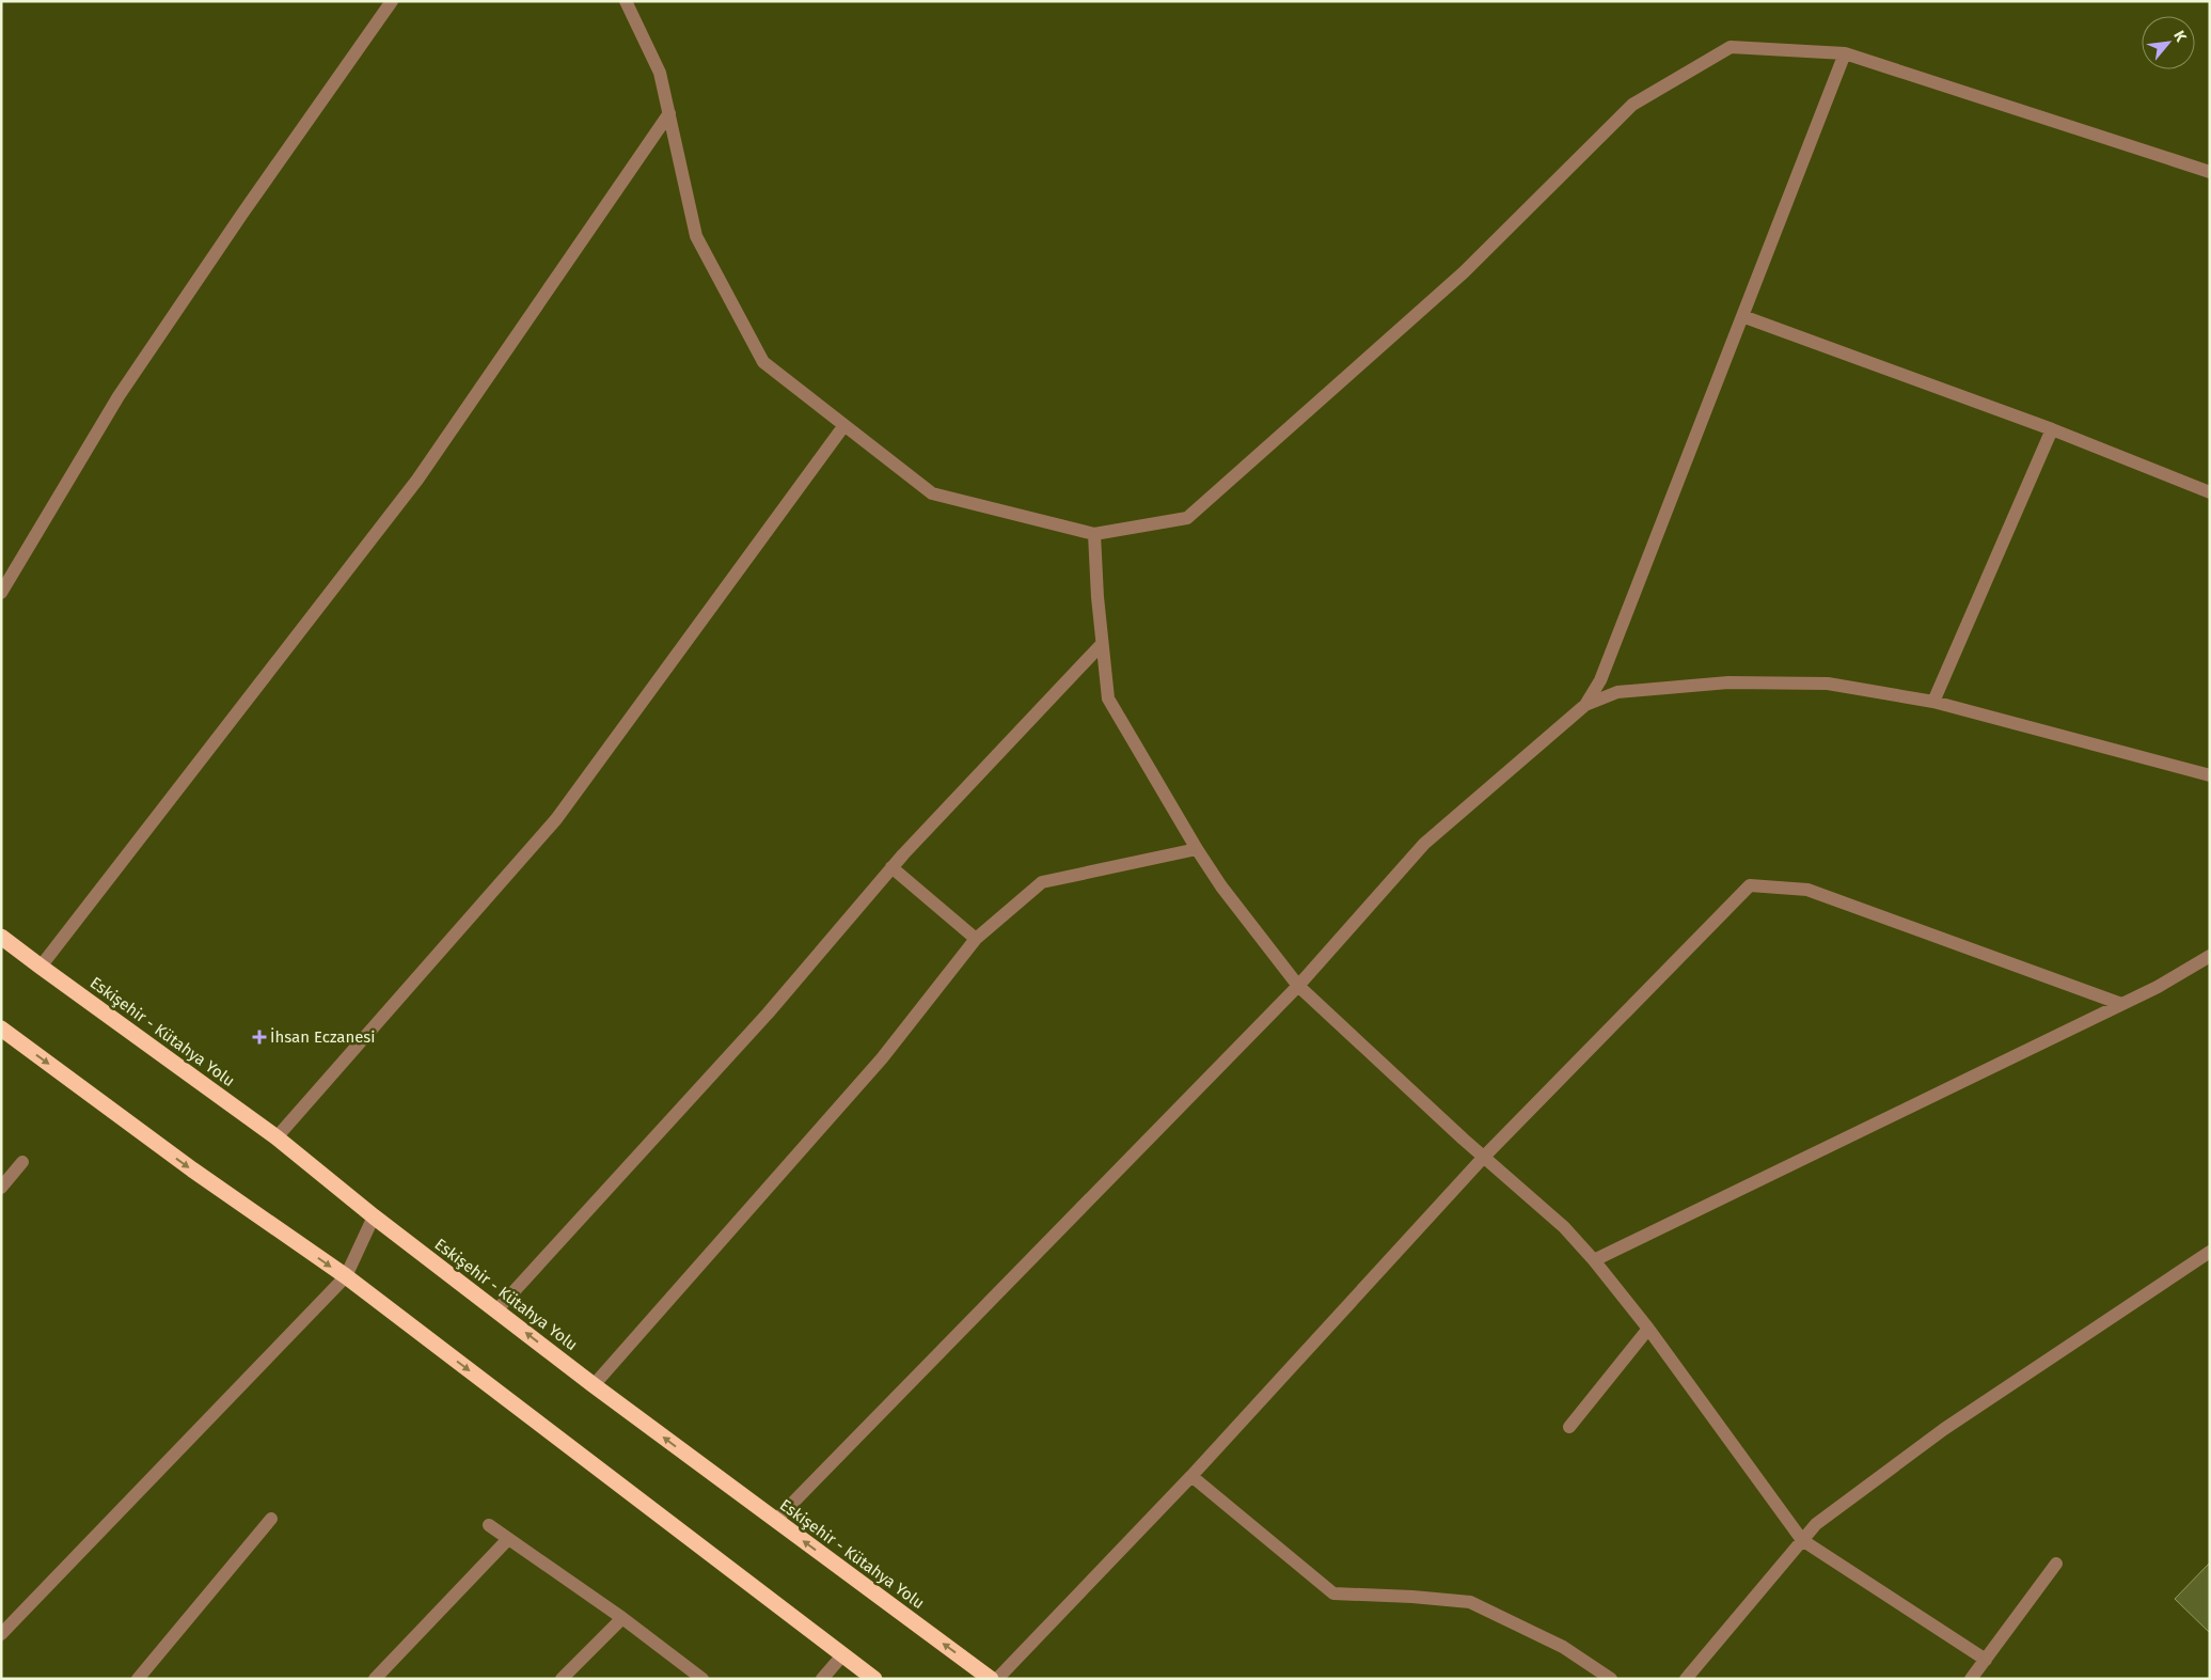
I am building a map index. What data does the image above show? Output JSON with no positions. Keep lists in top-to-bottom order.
{
  "streets": {
    "highway": ["Eskişehir - Kütahya Yolu"]
  },
  "places": {
    "health": ["İhsan Eczanesi"]
  },
  "north": "top right"
}
